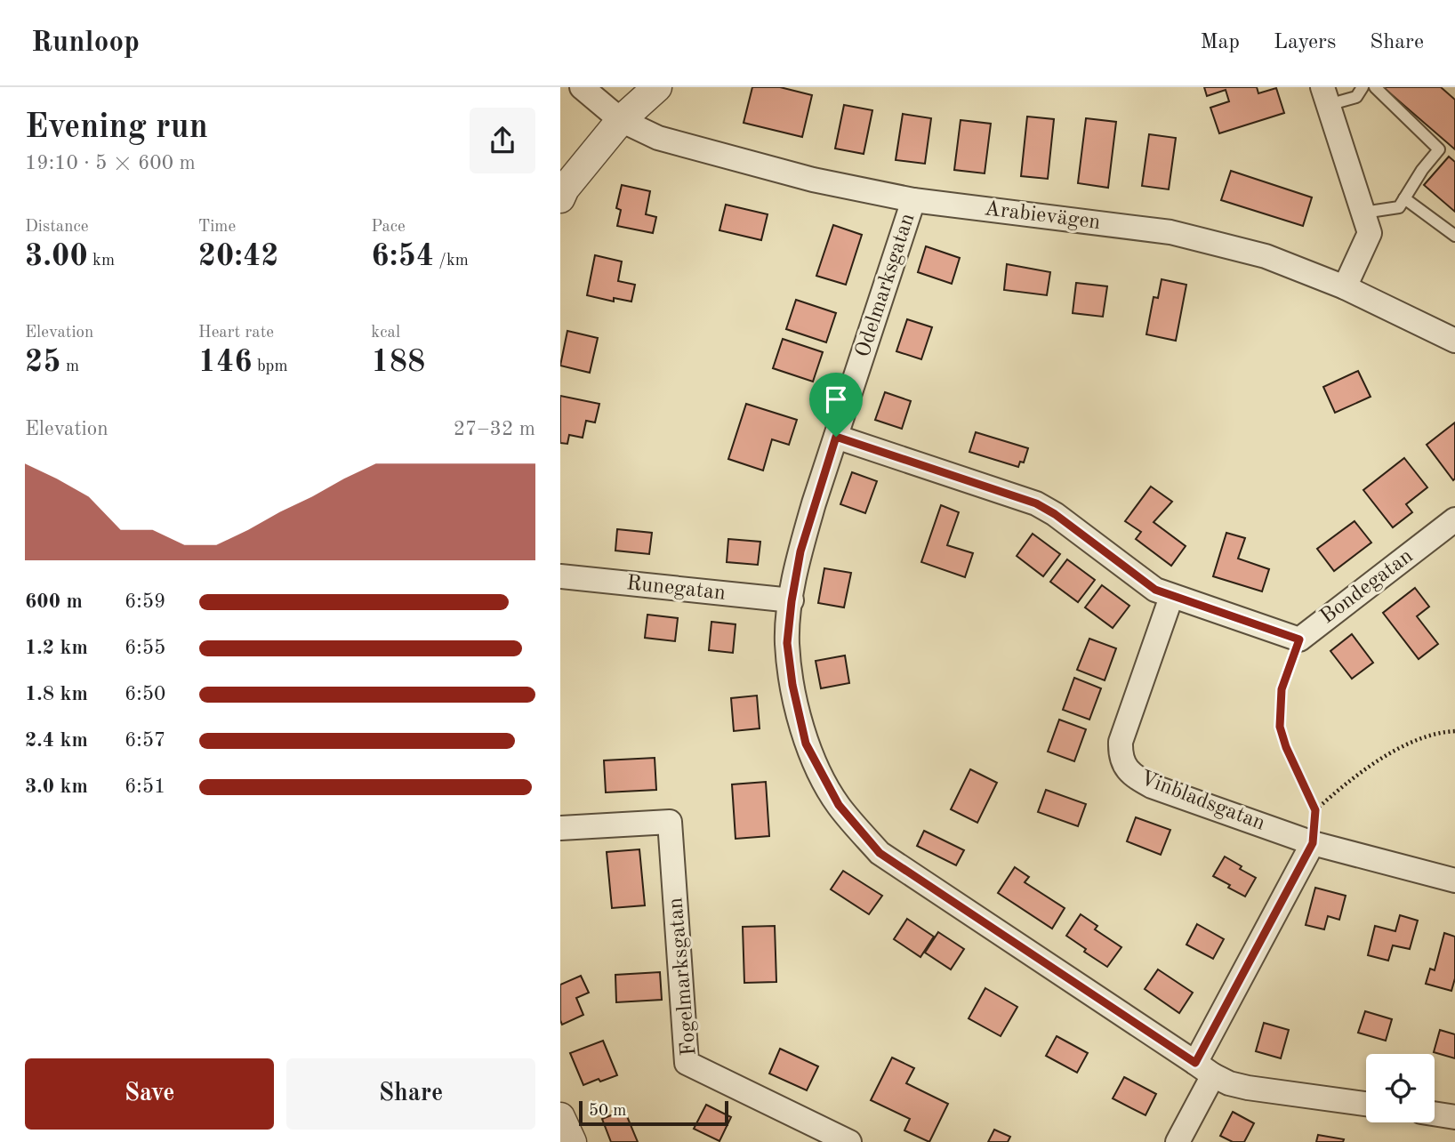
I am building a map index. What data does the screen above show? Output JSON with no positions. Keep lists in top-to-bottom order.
{
  "streets": {
    "street": [
      "Arabievägen",
      "Odelmarksgatan",
      "Bondegatan",
      "Runegatan",
      "Vinbladsgatan",
      "Fogelmarksgatan"
    ]
  },
  "crossings": [
    ["Arabievägen", "Odelmarksgatan"],
    ["Odelmarksgatan", "Bondegatan"],
    ["Odelmarksgatan", "Runegatan"],
    ["Bondegatan", "Vinbladsgatan"]
  ],
  "scale_bar": "50 m",
  "page": {
    "header": "Runloop",
    "nav": ["Map", "Layers", "Share"],
    "heading": ["Evening run", "19:10 · 5 × 600 m"],
    "stats": [
      ["Distance", "3.00 km"],
      ["Time", "20:42"],
      ["Pace", "6:54 /km"],
      ["Elevation", "25 m"],
      ["Heart rate", "146 bpm"],
      ["kcal", "188"]
    ],
    "chart": ["Elevation", "27–32 m"],
    "list": [
      {
        "name": "600 m",
        "note": "6:59"
      },
      {
        "name": "1.2 km",
        "note": "6:55"
      },
      {
        "name": "1.8 km",
        "note": "6:50"
      },
      {
        "name": "2.4 km",
        "note": "6:57"
      },
      {
        "name": "3.0 km",
        "note": "6:51"
      }
    ],
    "buttons": ["Save", "Share"],
    "scale": "50 m"
  }
}
